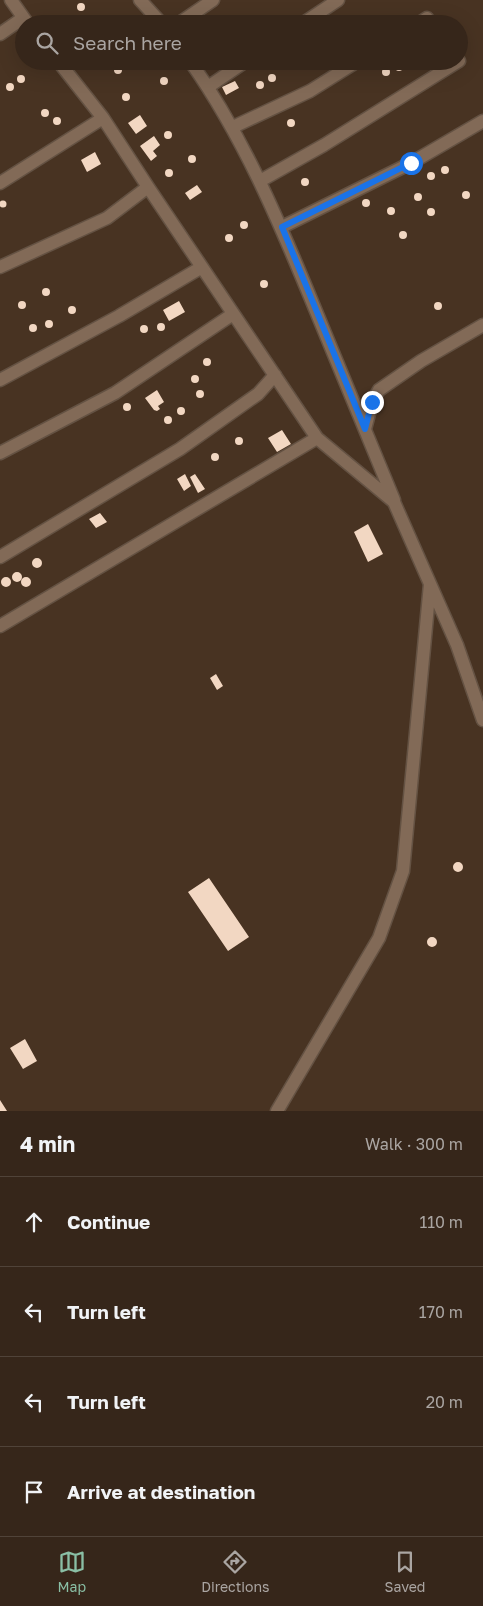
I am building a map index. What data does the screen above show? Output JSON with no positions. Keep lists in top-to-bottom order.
{
  "page": {
    "search": "Search here",
    "heading": ["4 min", "Walk · 300 m"],
    "list": [
      ["Continue", "110 m"],
      ["Turn left", "170 m"],
      ["Turn left", "20 m"],
      "Arrive at destination"
    ],
    "nav": ["Map", "Directions", "Saved"]
  }
}
